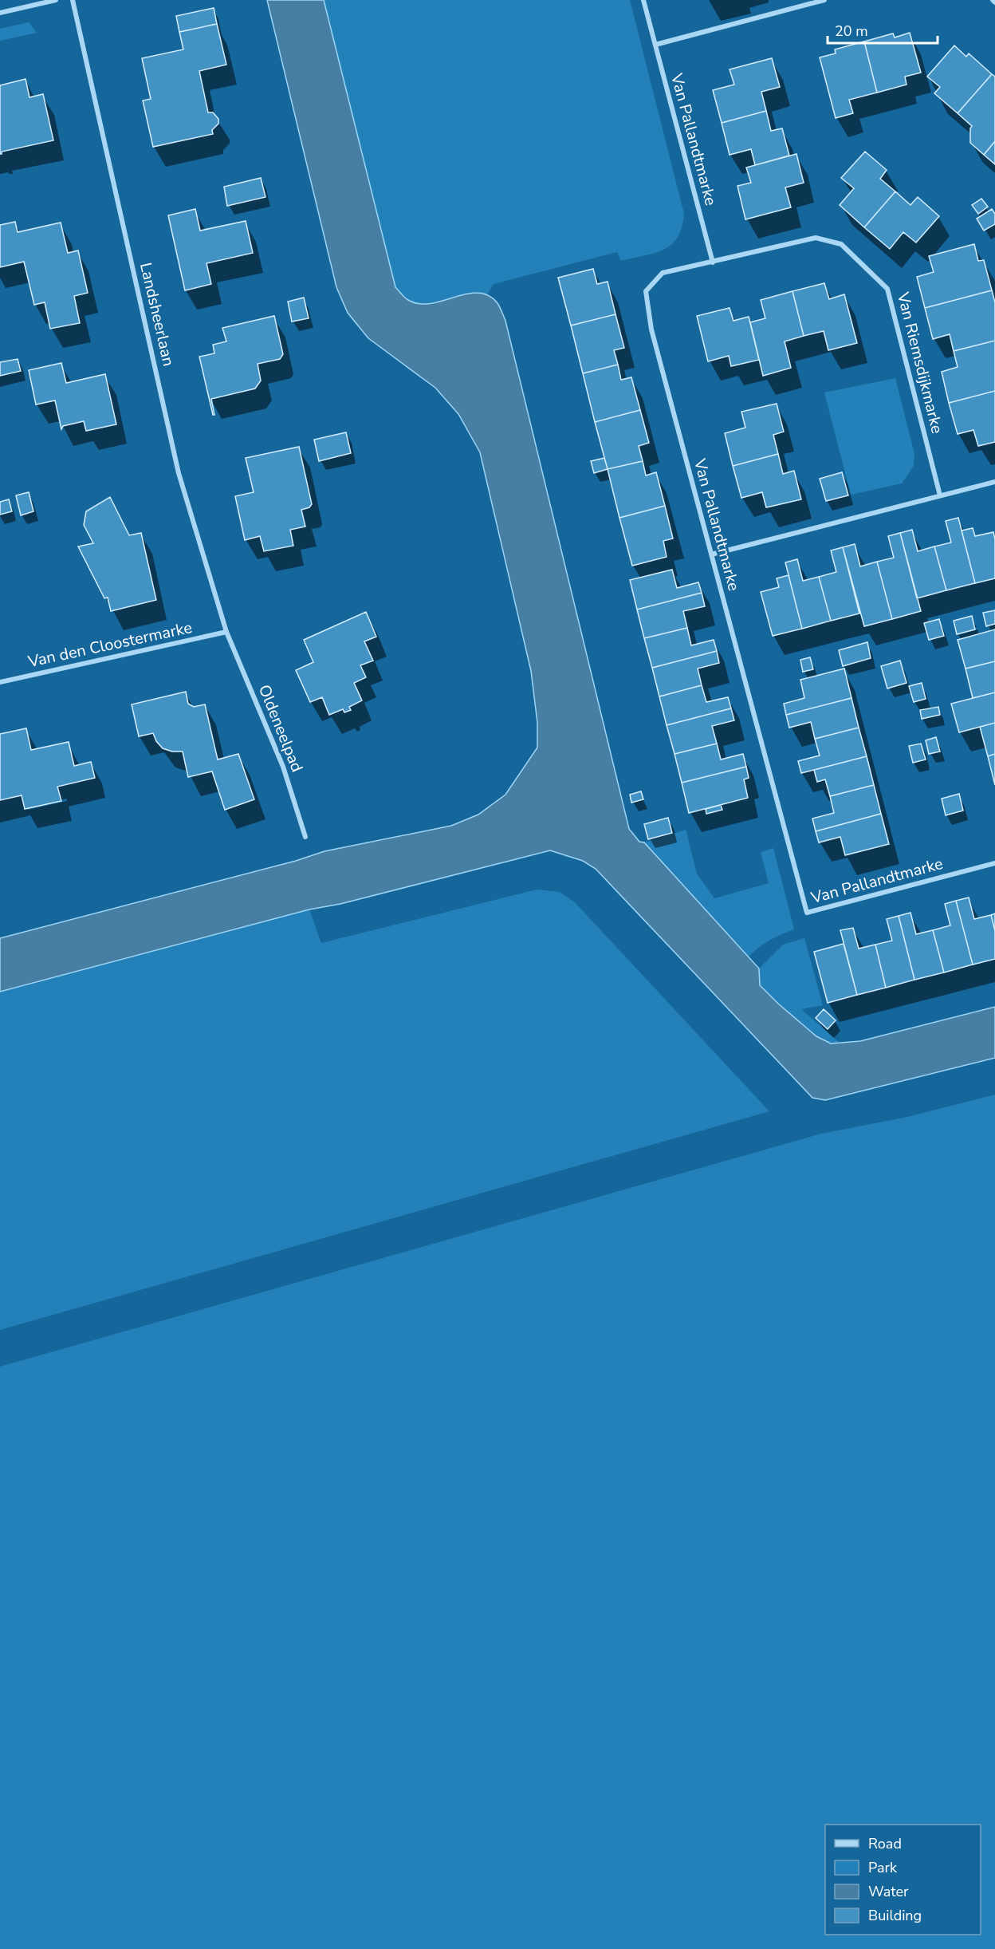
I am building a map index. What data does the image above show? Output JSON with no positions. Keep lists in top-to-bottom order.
{
  "streets": {
    "street": [
      "Van Pallandtmarke",
      "Landsheerlaan",
      "Van Riemsdijkmarke",
      "Van den Cloostermarke",
      "Oldeneelpad"
    ]
  },
  "crossings": [
    ["Van Pallandtmarke", "Van Riemsdijkmarke"],
    ["Landsheerlaan", "Van den Cloostermarke"],
    ["Landsheerlaan", "Oldeneelpad"],
    ["Van den Cloostermarke", "Oldeneelpad"]
  ],
  "legend": [
    "Road",
    "Park",
    "Water",
    "Building"
  ],
  "scale_bar": "20 m"
}
